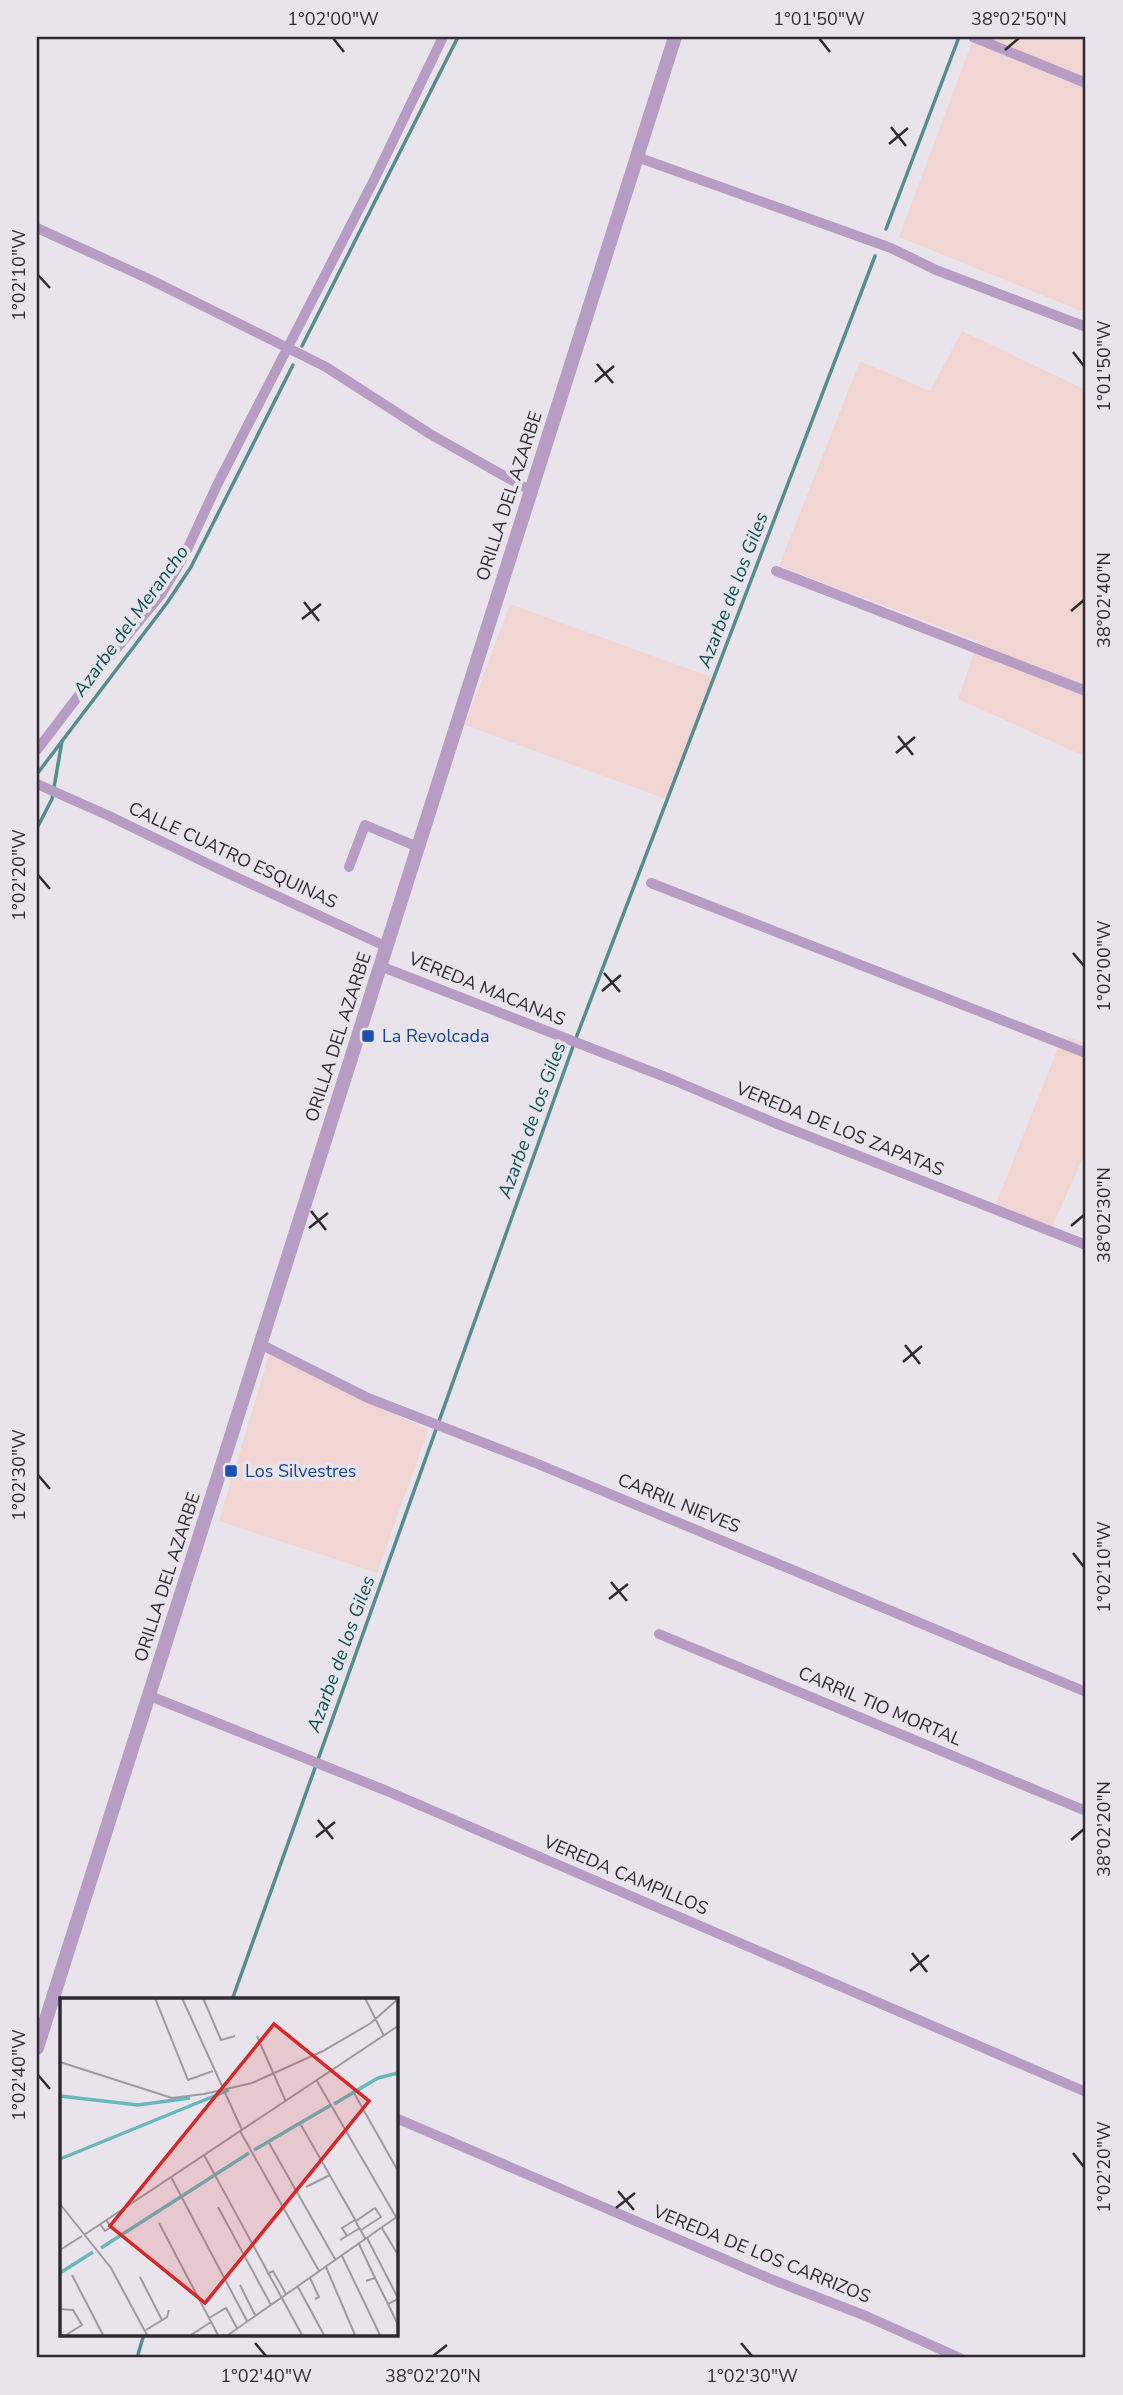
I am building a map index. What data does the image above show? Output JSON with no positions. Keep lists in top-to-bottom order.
{
  "streets": {
    "street": [
      "ORILLA DEL AZARBE",
      "CALLE CUATRO ESQUINAS",
      "VEREDA MACANAS",
      "VEREDA DE LOS ZAPATAS",
      "CARRIL NIEVES",
      "CARRIL TIO MORTAL",
      "VEREDA CAMPILLOS",
      "VEREDA DE LOS CARRIZOS"
    ]
  },
  "crossings": [
    ["ORILLA DEL AZARBE", "CALLE CUATRO ESQUINAS"],
    ["ORILLA DEL AZARBE", "VEREDA MACANAS"],
    ["ORILLA DEL AZARBE", "CARRIL NIEVES"],
    ["ORILLA DEL AZARBE", "VEREDA CAMPILLOS"],
    ["VEREDA MACANAS", "VEREDA DE LOS ZAPATAS"]
  ],
  "water": ["Azarbe de los Giles", "Azarbe del Merancho"],
  "places": {
    "transit": ["La Revolcada", "Los Silvestres"]
  },
  "coordinates": [
    "1°02'00\"W",
    "1°01'50\"W",
    "38°02'50\"N",
    "1°02'10\"W",
    "38°02'40\"N",
    "1°02'20\"W",
    "38°02'30\"N",
    "1°02'30\"W",
    "38°02'20\"N",
    "1°02'40\"W"
  ]
}
